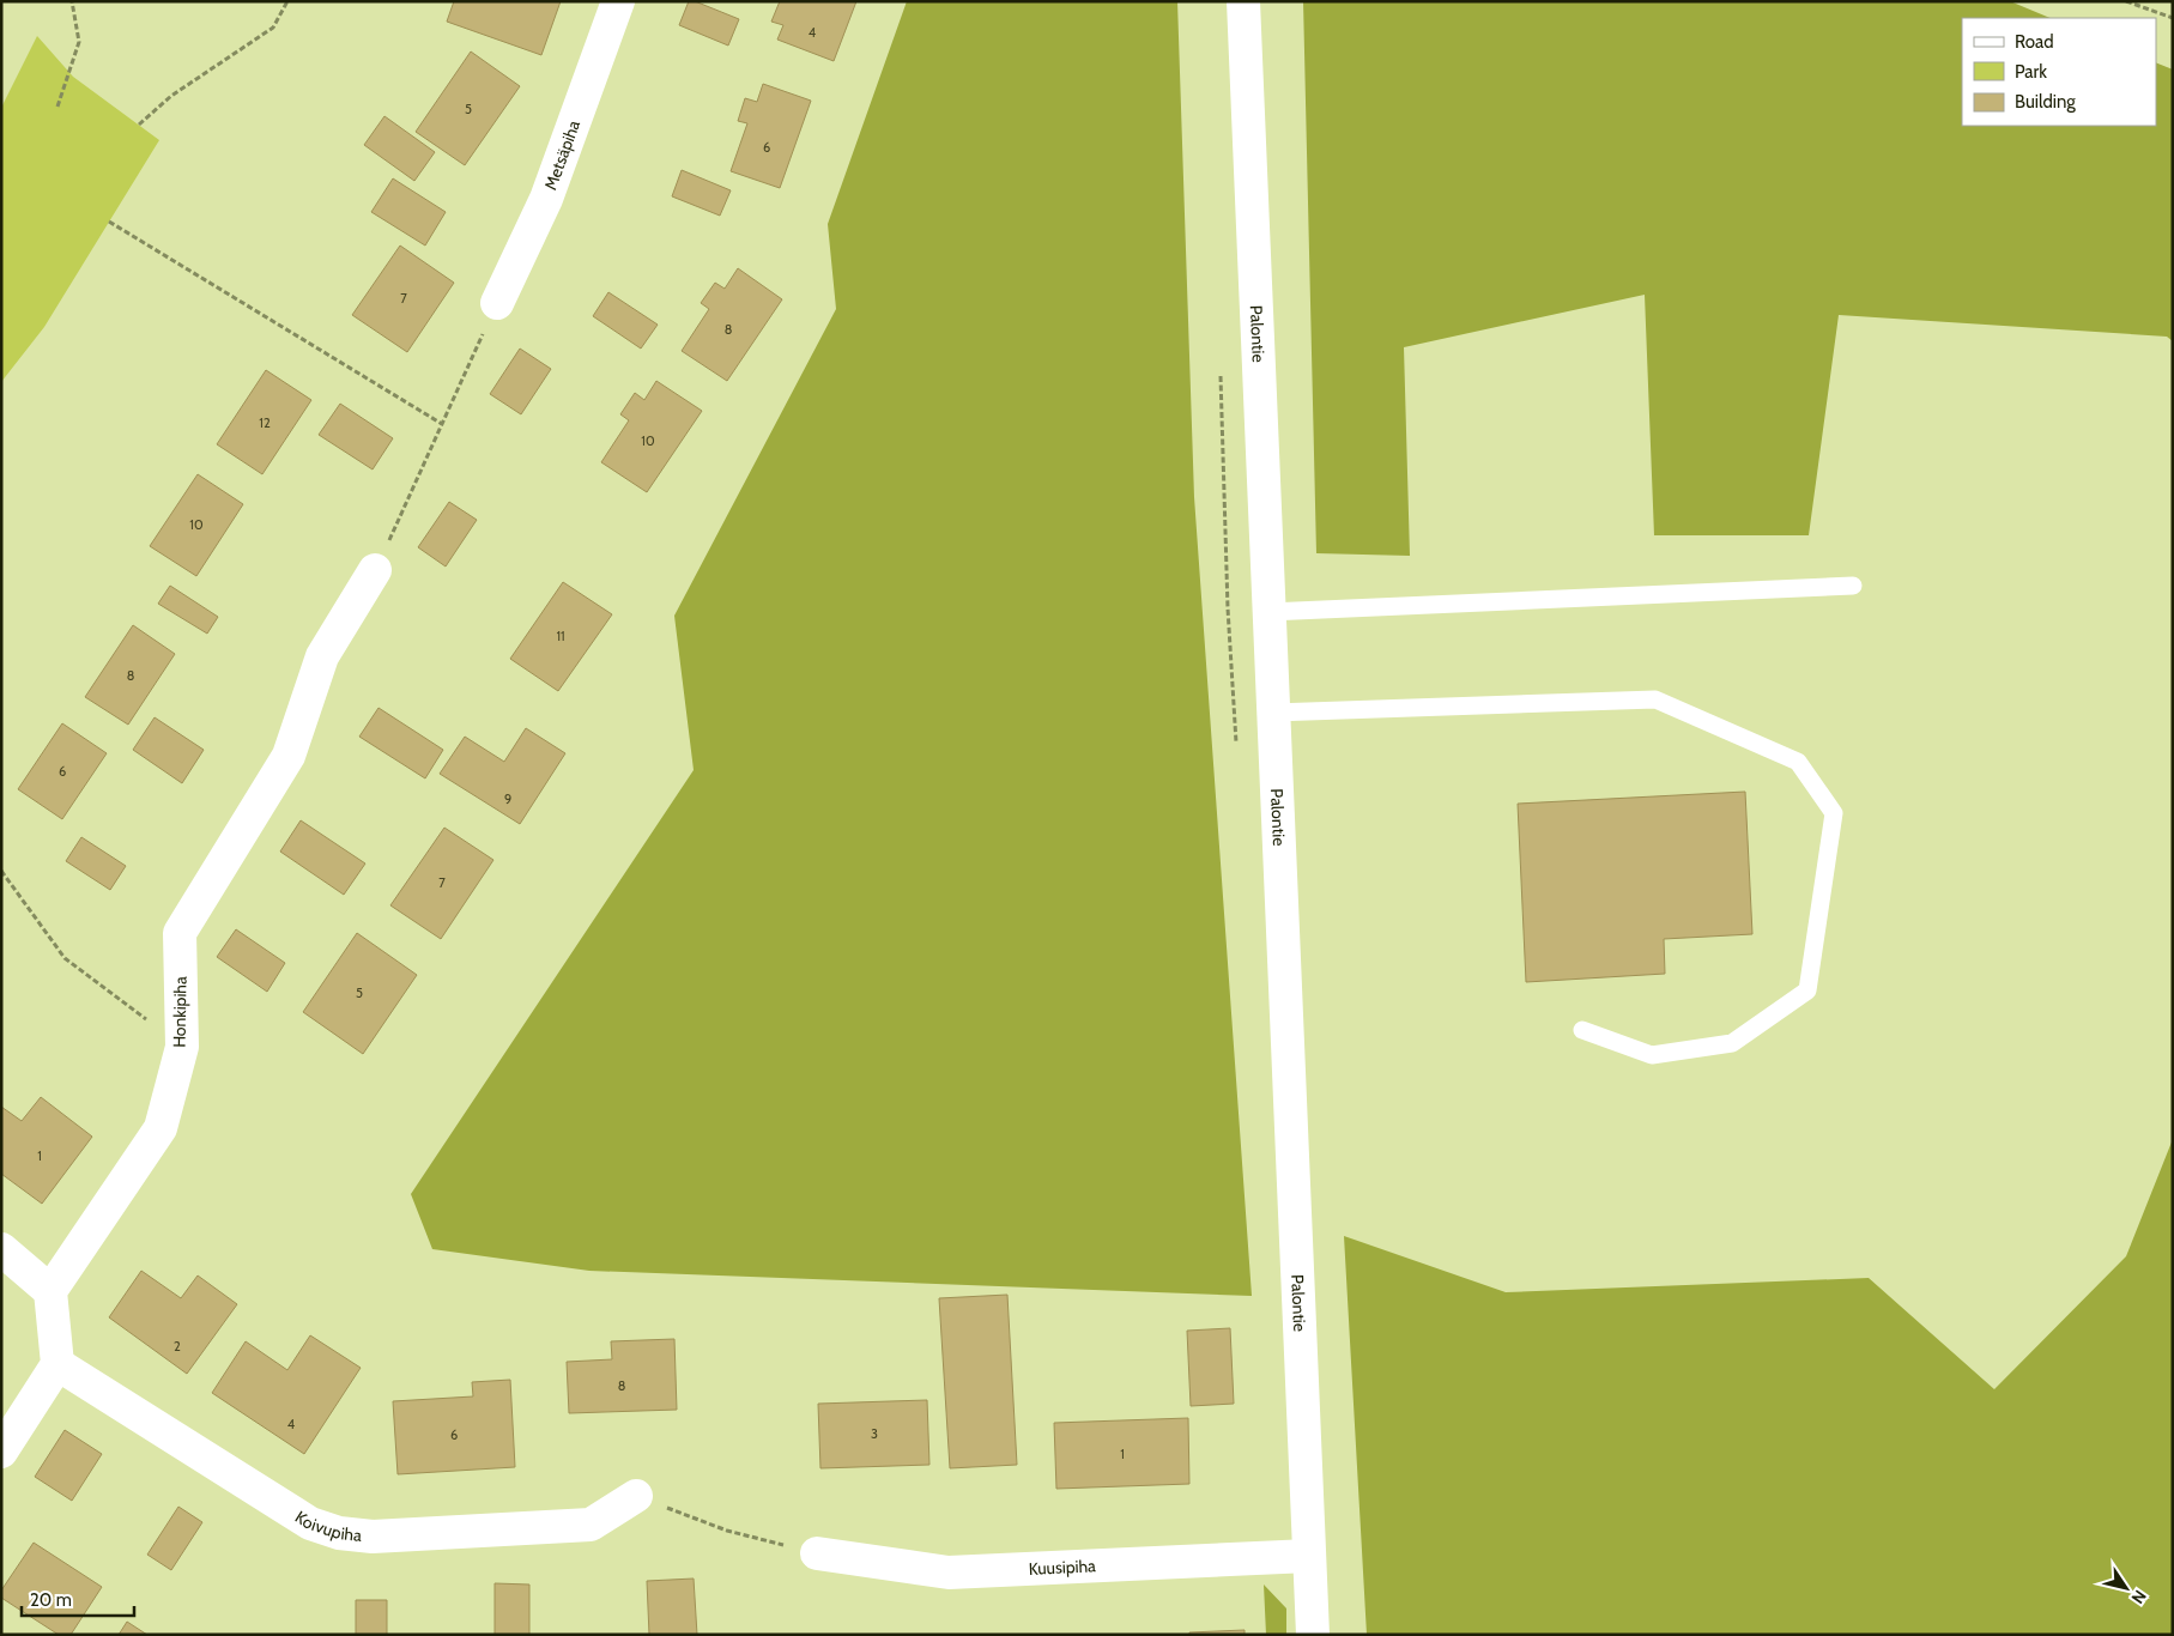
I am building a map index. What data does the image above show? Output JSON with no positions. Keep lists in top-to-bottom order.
{
  "streets": {
    "street": [
      "Metsäpiha",
      "Palontie",
      "Honkipiha",
      "Koivupiha",
      "Kuusipiha"
    ]
  },
  "crossings": [
    ["Palontie", "Kuusipiha"]
  ],
  "house_numbers": [
    "4",
    "5",
    "6",
    "7",
    "8",
    "12",
    "10",
    "10",
    "11",
    "8",
    "6",
    "9",
    "7",
    "5",
    "1",
    "2",
    "8",
    "4",
    "3",
    "6",
    "1"
  ],
  "legend": ["Road", "Park", "Building"],
  "scale_bar": "20 m",
  "north": "bottom right"
}
